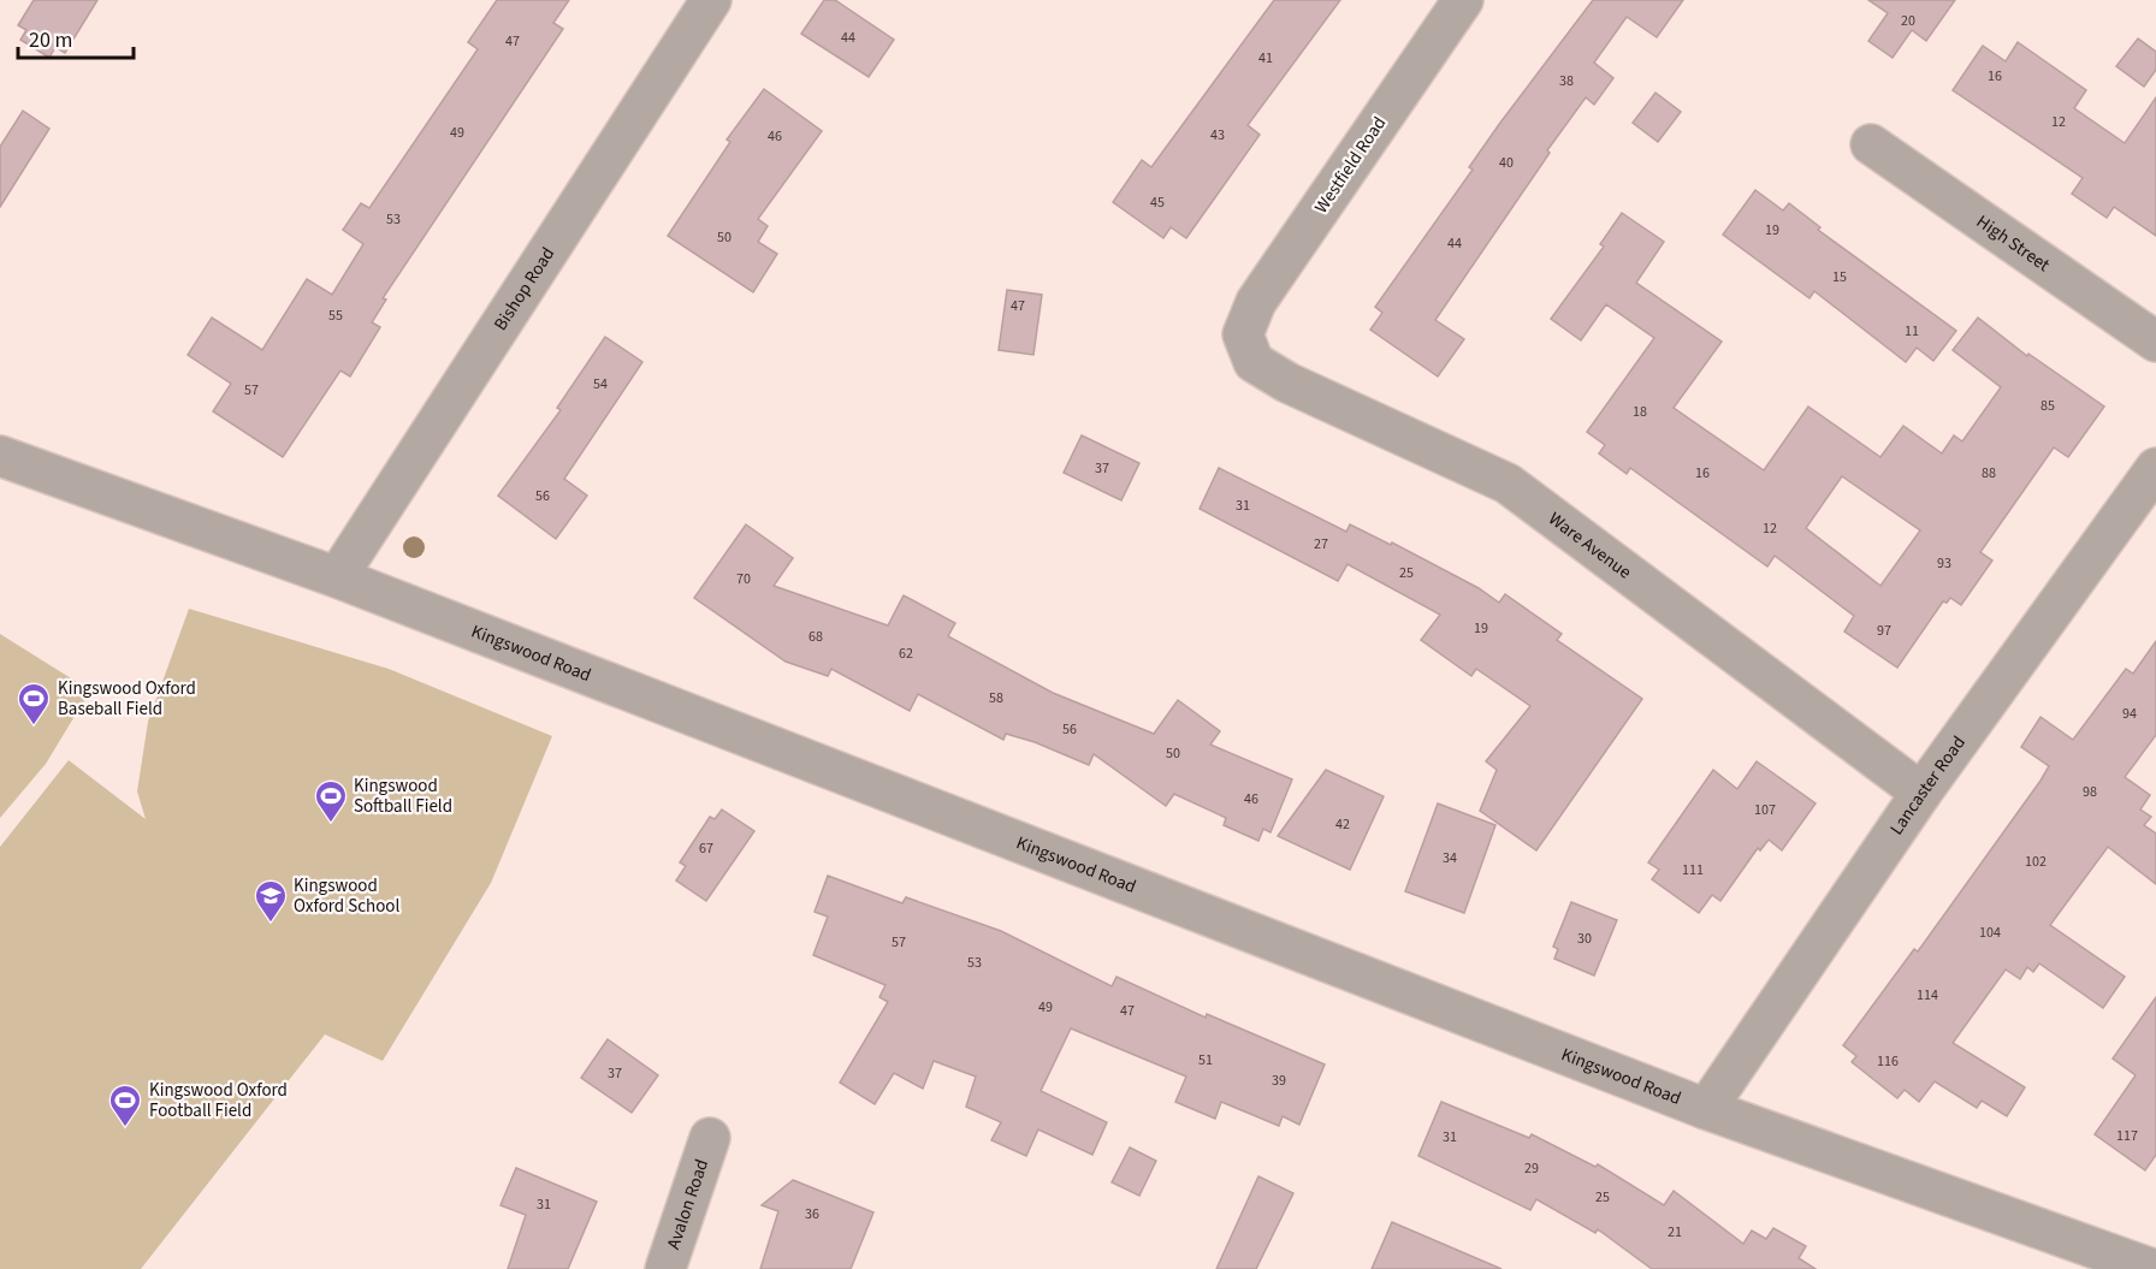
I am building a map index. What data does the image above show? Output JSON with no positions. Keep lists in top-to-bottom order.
{
  "streets": {
    "street": [
      "Westfield Road",
      "High Street",
      "Bishop Road",
      "Ware Avenue",
      "Kingswood Road",
      "Lancaster Road",
      "Avalon Road"
    ]
  },
  "crossings": [
    ["Westfield Road", "Ware Avenue"],
    ["Bishop Road", "Kingswood Road"],
    ["Ware Avenue", "Lancaster Road"],
    ["Kingswood Road", "Lancaster Road"]
  ],
  "places": {
    "sports": ["Kingswood Oxford Baseball Field", "Kingswood Softball Field", "Kingswood Oxford Football Field"],
    "school or university": ["Kingswood Oxford School"]
  },
  "house_numbers": [
    "20",
    "44",
    "47",
    "41",
    "16",
    "38",
    "12",
    "49",
    "43",
    "46",
    "40",
    "45",
    "53",
    "19",
    "50",
    "44",
    "15",
    "47",
    "55",
    "11",
    "54",
    "57",
    "85",
    "18",
    "37",
    "16",
    "88",
    "56",
    "31",
    "12",
    "27",
    "93",
    "25",
    "70",
    "19",
    "97",
    "68",
    "62",
    "58",
    "94",
    "56",
    "50",
    "98",
    "46",
    "107",
    "42",
    "67",
    "34",
    "102",
    "111",
    "104",
    "30",
    "57",
    "53",
    "114",
    "49",
    "47",
    "51",
    "116",
    "37",
    "39",
    "117",
    "31",
    "29",
    "25",
    "31",
    "36",
    "21"
  ],
  "scale_bar": "20 m"
}
